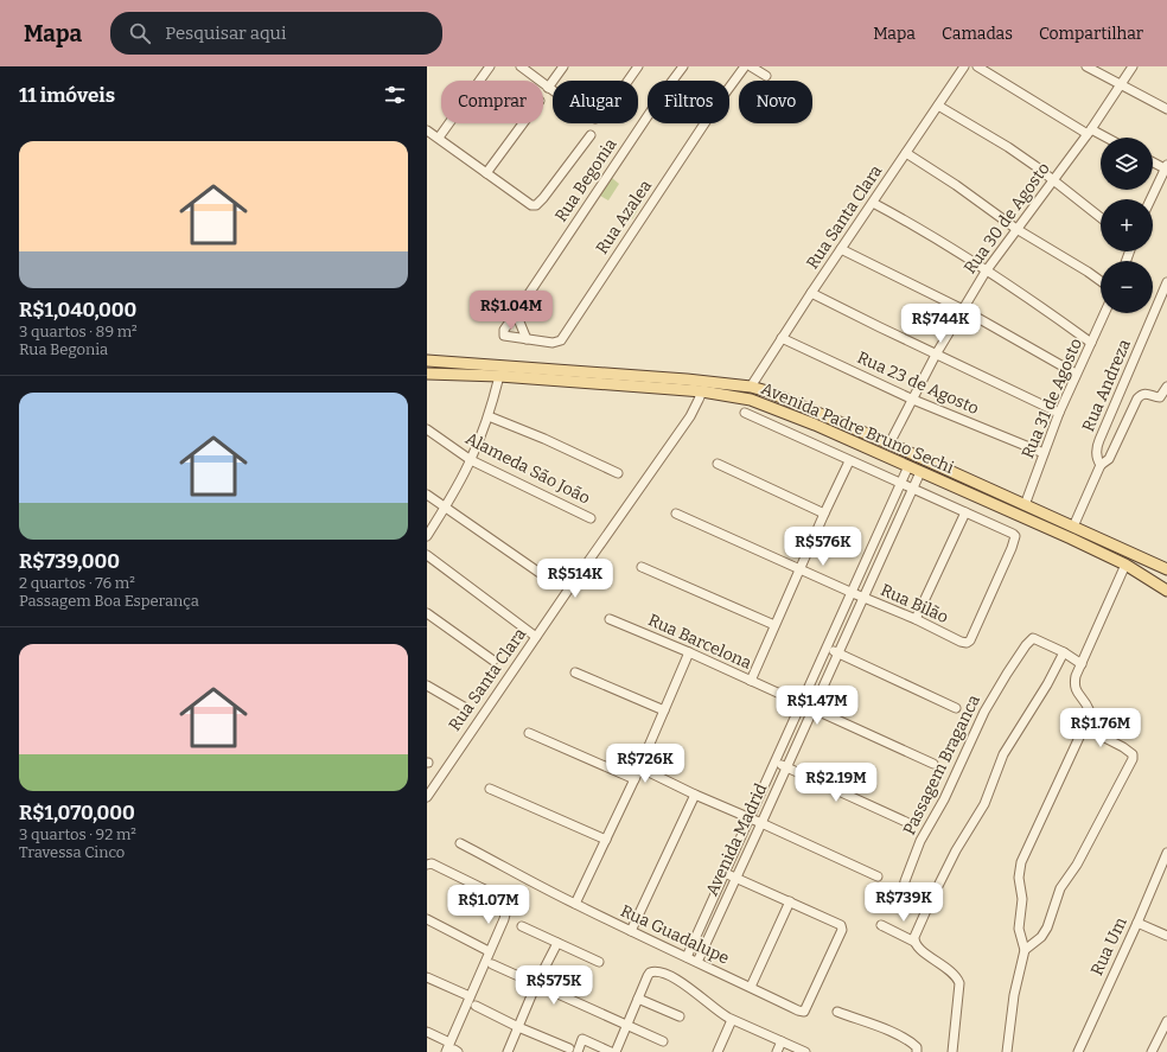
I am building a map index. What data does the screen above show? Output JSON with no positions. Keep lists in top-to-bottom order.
{
  "streets": {
    "main road": ["Avenida Padre Bruno Sechi"],
    "street": [
      "Rua Begonia",
      "Rua Azalea",
      "Rua Santa Clara",
      "Rua 30 de Agosto",
      "Rua 23 de Agosto",
      "Rua Andreza",
      "Rua 31 de Agosto",
      "Alameda São João",
      "Rua Bilão",
      "Rua Barcelona",
      "Passagem Braganca",
      "Avenida Madrid",
      "Rua Guadalupe",
      "Rua Um"
    ]
  },
  "crossings": [
    ["Rua Begonia", "Rua Azalea"],
    ["Rua Santa Clara", "Rua 23 de Agosto"],
    ["Rua Santa Clara", "Avenida Padre Bruno Sechi"],
    ["Rua 30 de Agosto", "Rua 23 de Agosto"],
    ["Rua 30 de Agosto", "Avenida Padre Bruno Sechi"],
    ["Rua 23 de Agosto", "Rua 31 de Agosto"],
    ["Rua Andreza", "Avenida Padre Bruno Sechi"],
    ["Rua 31 de Agosto", "Avenida Padre Bruno Sechi"],
    ["Avenida Padre Bruno Sechi", "Avenida Madrid"],
    ["Rua Bilão", "Avenida Madrid"],
    ["Rua Barcelona", "Avenida Madrid"],
    ["Avenida Madrid", "Rua Guadalupe"]
  ],
  "page": {
    "header": "Mapa",
    "search": "Pesquisar aqui",
    "nav": ["Mapa", "Camadas", "Compartilhar"],
    "heading": "11 imóveis",
    "chip": [
      "Comprar",
      "Alugar",
      "Filtros",
      "Novo"
    ],
    "list": [
      {
        "name": "R$1,040,000",
        "note": "3 quartos · 89 m² · Rua Begonia"
      },
      {
        "name": "R$739,000",
        "note": "2 quartos · 76 m² · Passagem Boa Esperança"
      },
      {
        "name": "R$1,070,000",
        "note": "3 quartos · 92 m² · Travessa Cinco"
      }
    ],
    "map_buttons": ["+", "−"],
    "price": [
      "R$1.04M",
      "R$744K",
      "R$576K",
      "R$514K",
      "R$1.47M",
      "R$1.76M",
      "R$726K",
      "R$2.19M",
      "R$739K",
      "R$1.07M",
      "R$575K"
    ]
  }
}
